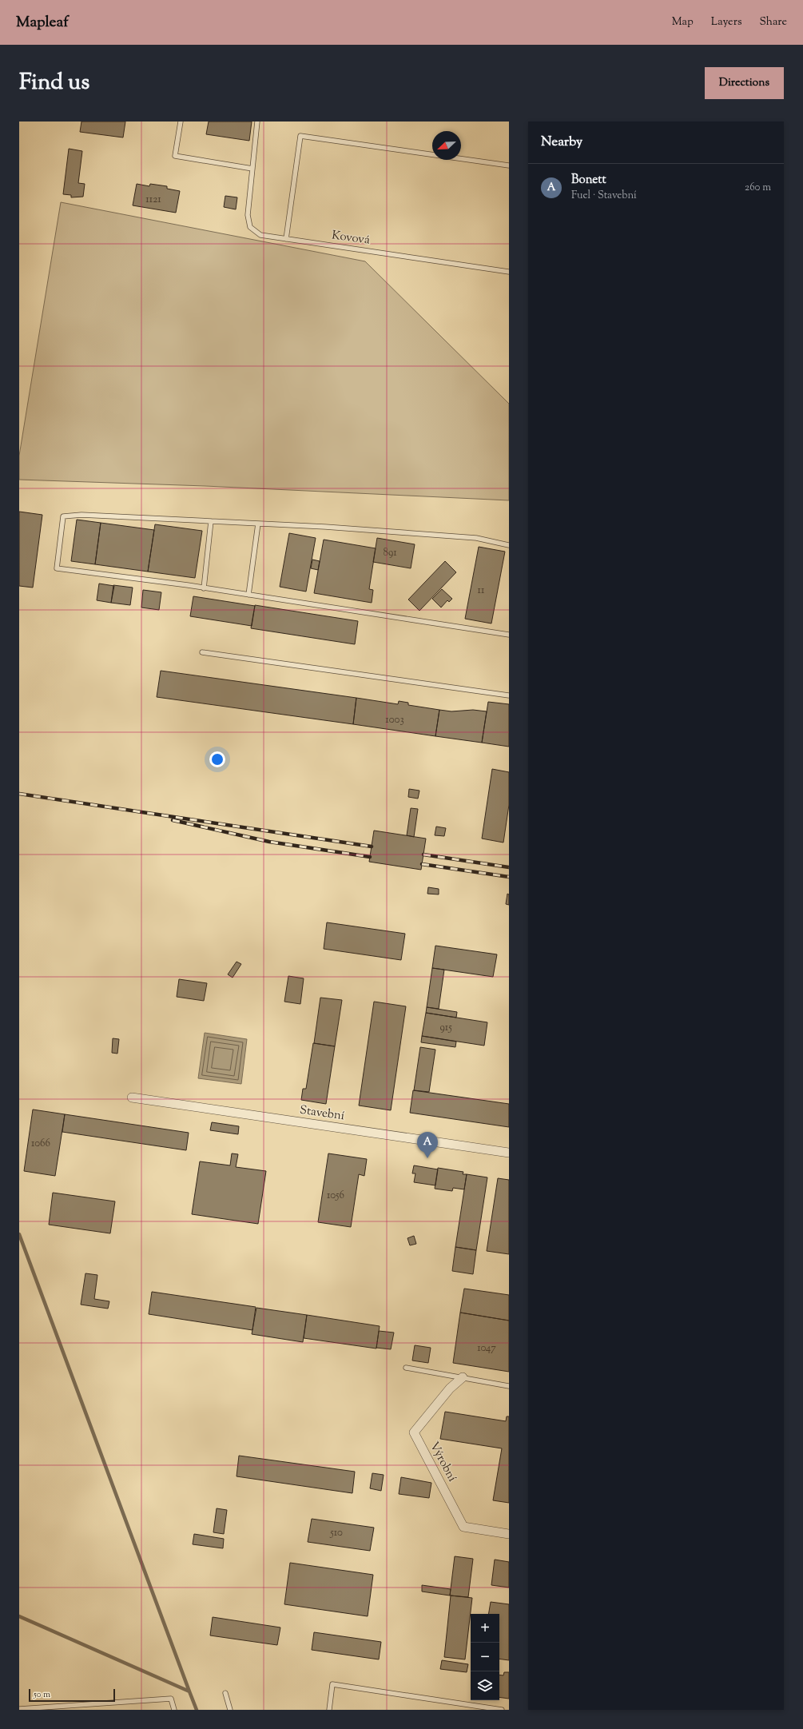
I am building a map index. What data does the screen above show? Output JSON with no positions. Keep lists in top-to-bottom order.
{
  "streets": {
    "street": ["Stavební", "Výrobní"],
    "lane": ["Kovová"]
  },
  "house_numbers": [
    "1121",
    "891",
    "11",
    "1003",
    "915",
    "1066",
    "1056",
    "1047",
    "510"
  ],
  "scale_bar": "50 m",
  "north": "bottom left",
  "page": {
    "header": "Mapleaf",
    "nav": ["Map", "Layers", "Share"],
    "title": "Find us",
    "buttons": "Directions",
    "heading": "Nearby",
    "list": [
      {
        "mark": "A",
        "name": "Bonett",
        "note": "Fuel · Stavební",
        "value": "260 m"
      }
    ],
    "pins": "A",
    "map_buttons": ["+", "−"],
    "scale": "50 m"
  }
}
